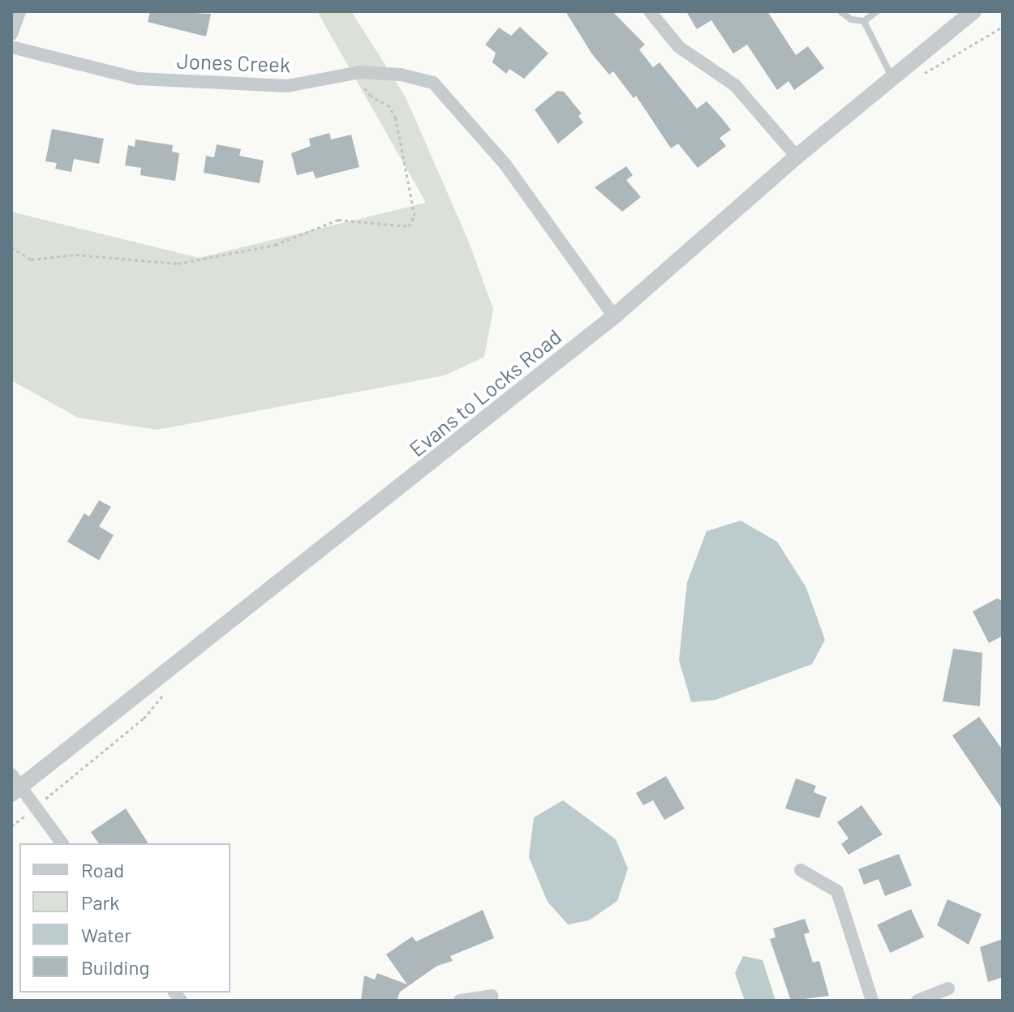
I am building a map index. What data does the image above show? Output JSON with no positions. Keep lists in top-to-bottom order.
{
  "streets": {
    "street": ["Jones Creek", "Evans to Locks Road"]
  },
  "crossings": [
    ["Jones Creek", "Evans to Locks Road"]
  ],
  "legend": [
    "Road",
    "Park",
    "Water",
    "Building"
  ]
}
